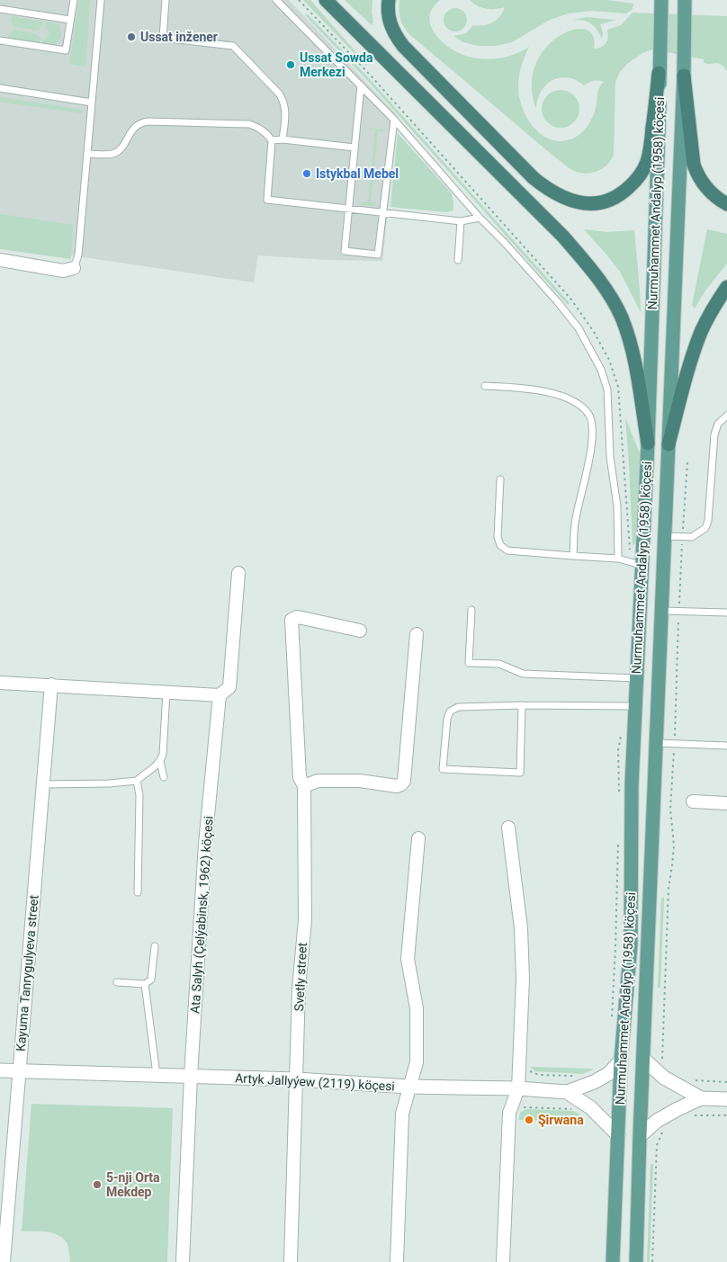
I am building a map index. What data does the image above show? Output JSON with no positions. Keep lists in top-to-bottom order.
{
  "streets": {
    "main road": ["Nurmuhammet Andalyp (1958) köçesi"],
    "street": [
      "Ata Salyh (Çelýabinsk, 1962) köçesi",
      "Kayuma Tanrygulyeva street",
      "Svetly street",
      "Artyk Jallyýew (2119) köçesi"
    ]
  },
  "crossings": [
    ["Nurmuhammet Andalyp (1958) köçesi", "Artyk Jallyýew (2119) köçesi"],
    ["Ata Salyh (Çelýabinsk, 1962) köçesi", "Artyk Jallyýew (2119) köçesi"],
    ["Kayuma Tanrygulyeva street", "Artyk Jallyýew (2119) köçesi"],
    ["Svetly street", "Artyk Jallyýew (2119) köçesi"]
  ],
  "places": [
    "Ussat inžener",
    "Ussat Sowda Merkezi",
    "Istykbal Mebel",
    "Şirwana",
    "5-nji Orta Mekdep"
  ]
}
